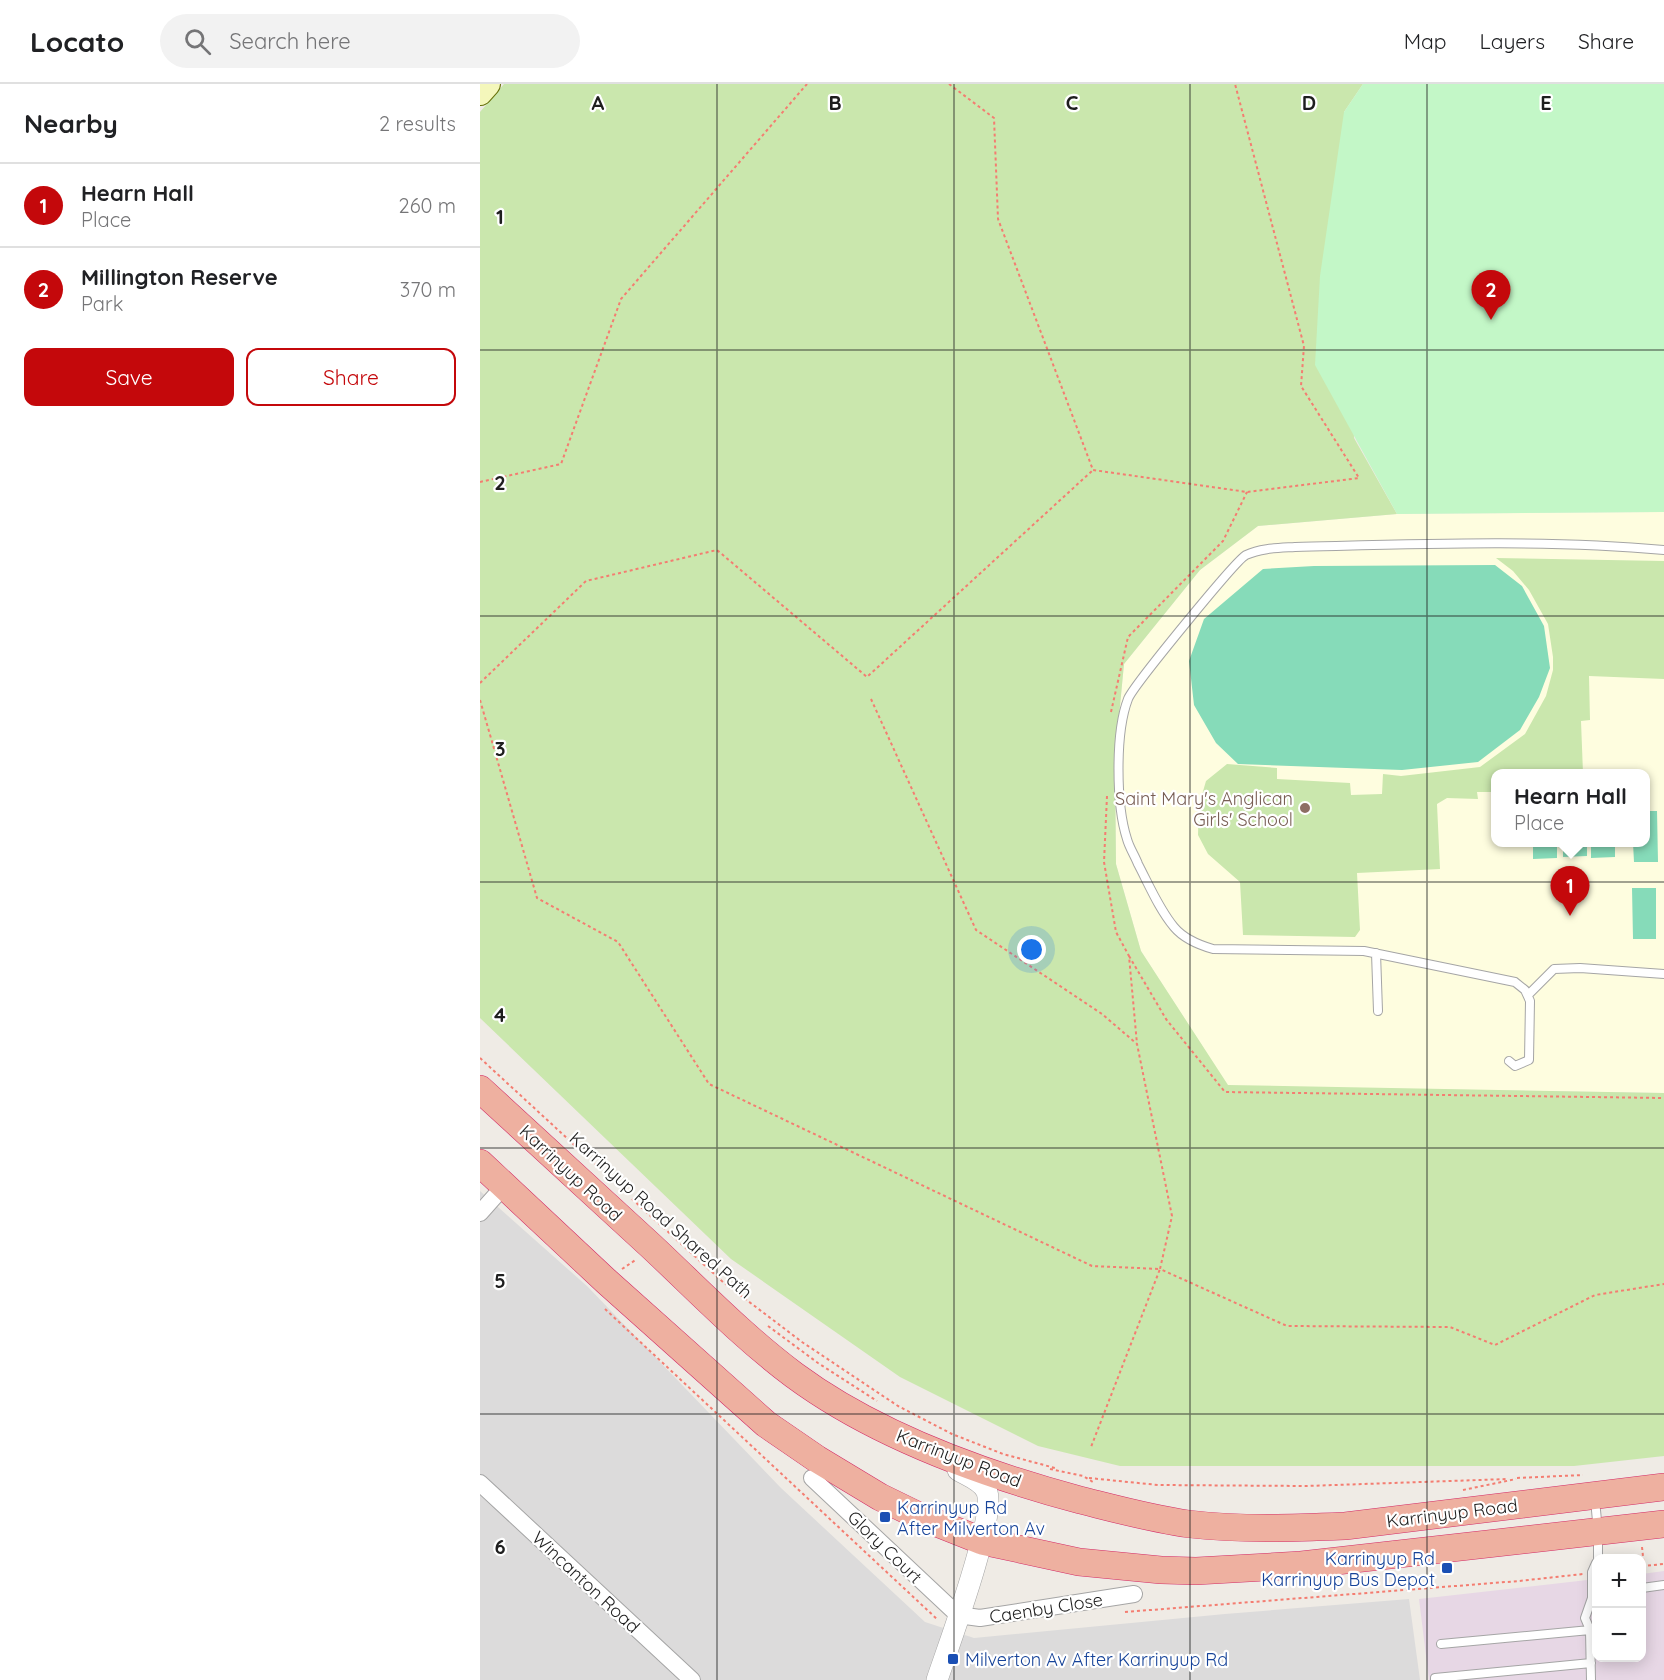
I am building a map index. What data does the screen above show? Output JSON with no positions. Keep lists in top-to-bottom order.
{
  "streets": {
    "highway": ["Karrinyup Road"],
    "street": ["Glory Court", "Wincanton Road", "Caenby Close"]
  },
  "crossings": [
    ["Glory Court", "Caenby Close"]
  ],
  "places": {
    "other": ["Saint Mary's Anglican Girls' School"],
    "transit": ["Karrinyup Rd After Milverton Av", "Karrinyup Rd Karrinyup Bus Depot", "Milverton Av After Karrinyup Rd"]
  },
  "page": {
    "header": "Locato",
    "search": "Search here",
    "nav": ["Map", "Layers", "Share"],
    "heading": ["Nearby", "2 results"],
    "list": [
      {
        "mark": "1",
        "name": "Hearn Hall",
        "note": "Place",
        "value": "260 m"
      },
      {
        "mark": "2",
        "name": "Millington Reserve",
        "note": "Park",
        "value": "370 m"
      }
    ],
    "pins": ["2", "1"],
    "buttons": ["Save", "Share"],
    "popup": ["Hearn Hall", "Place"],
    "map_buttons": ["+", "−"]
  },
  "grid": {
    "columns": [
      "A",
      "B",
      "C",
      "D",
      "E"
    ],
    "rows": [
      "1",
      "2",
      "3",
      "4",
      "5",
      "6"
    ]
  }
}
